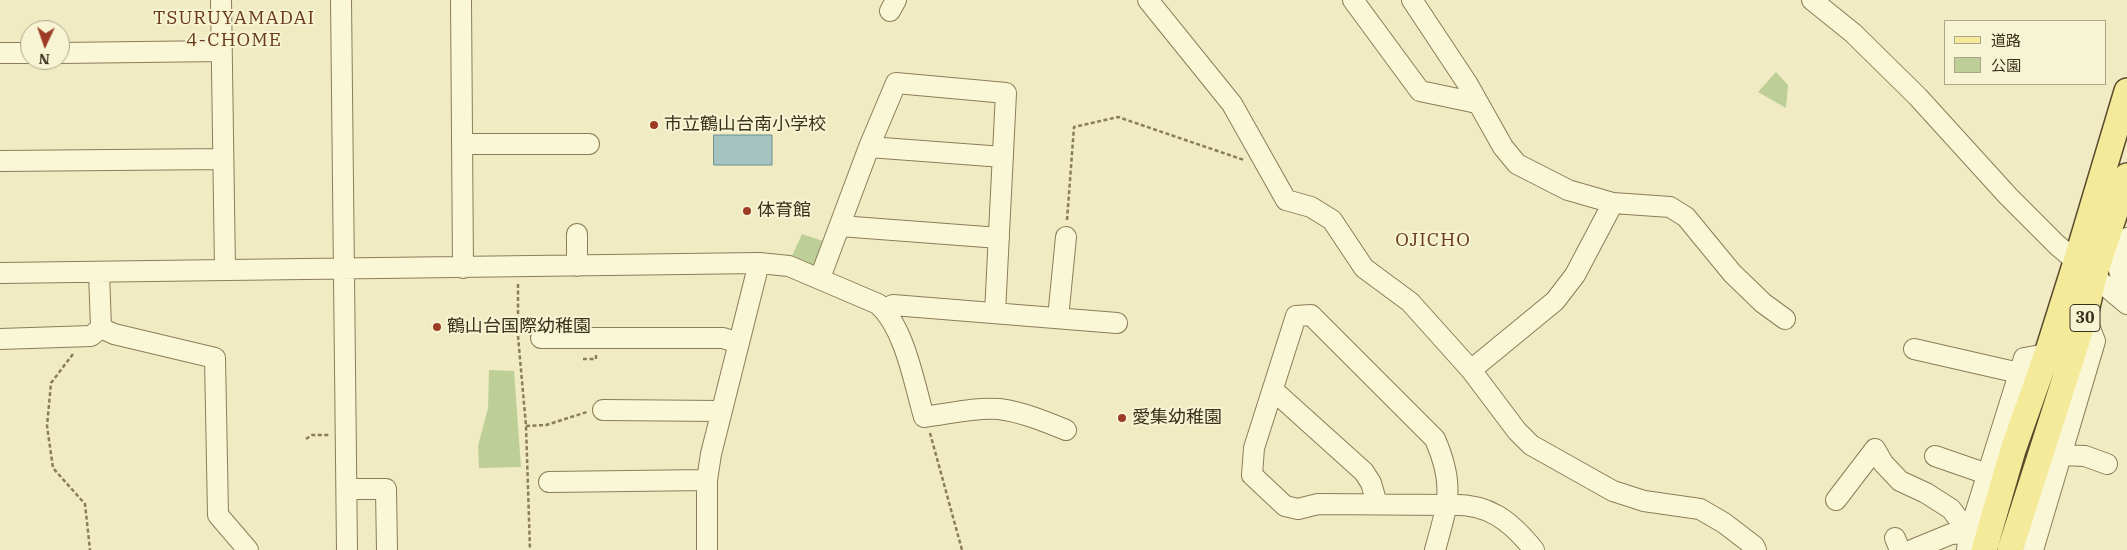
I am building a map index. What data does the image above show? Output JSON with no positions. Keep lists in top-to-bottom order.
{
  "streets": {
    "main road": ["30"]
  },
  "districts": ["TSURUYAMADAI 4-CHOME", "OJICHO"],
  "places": [
    "市立鶴山台南小学校",
    "体育館",
    "鶴山台国際幼稚園",
    "愛集幼稚園"
  ],
  "legend": ["道路", "公園"],
  "north": "bottom"
}
